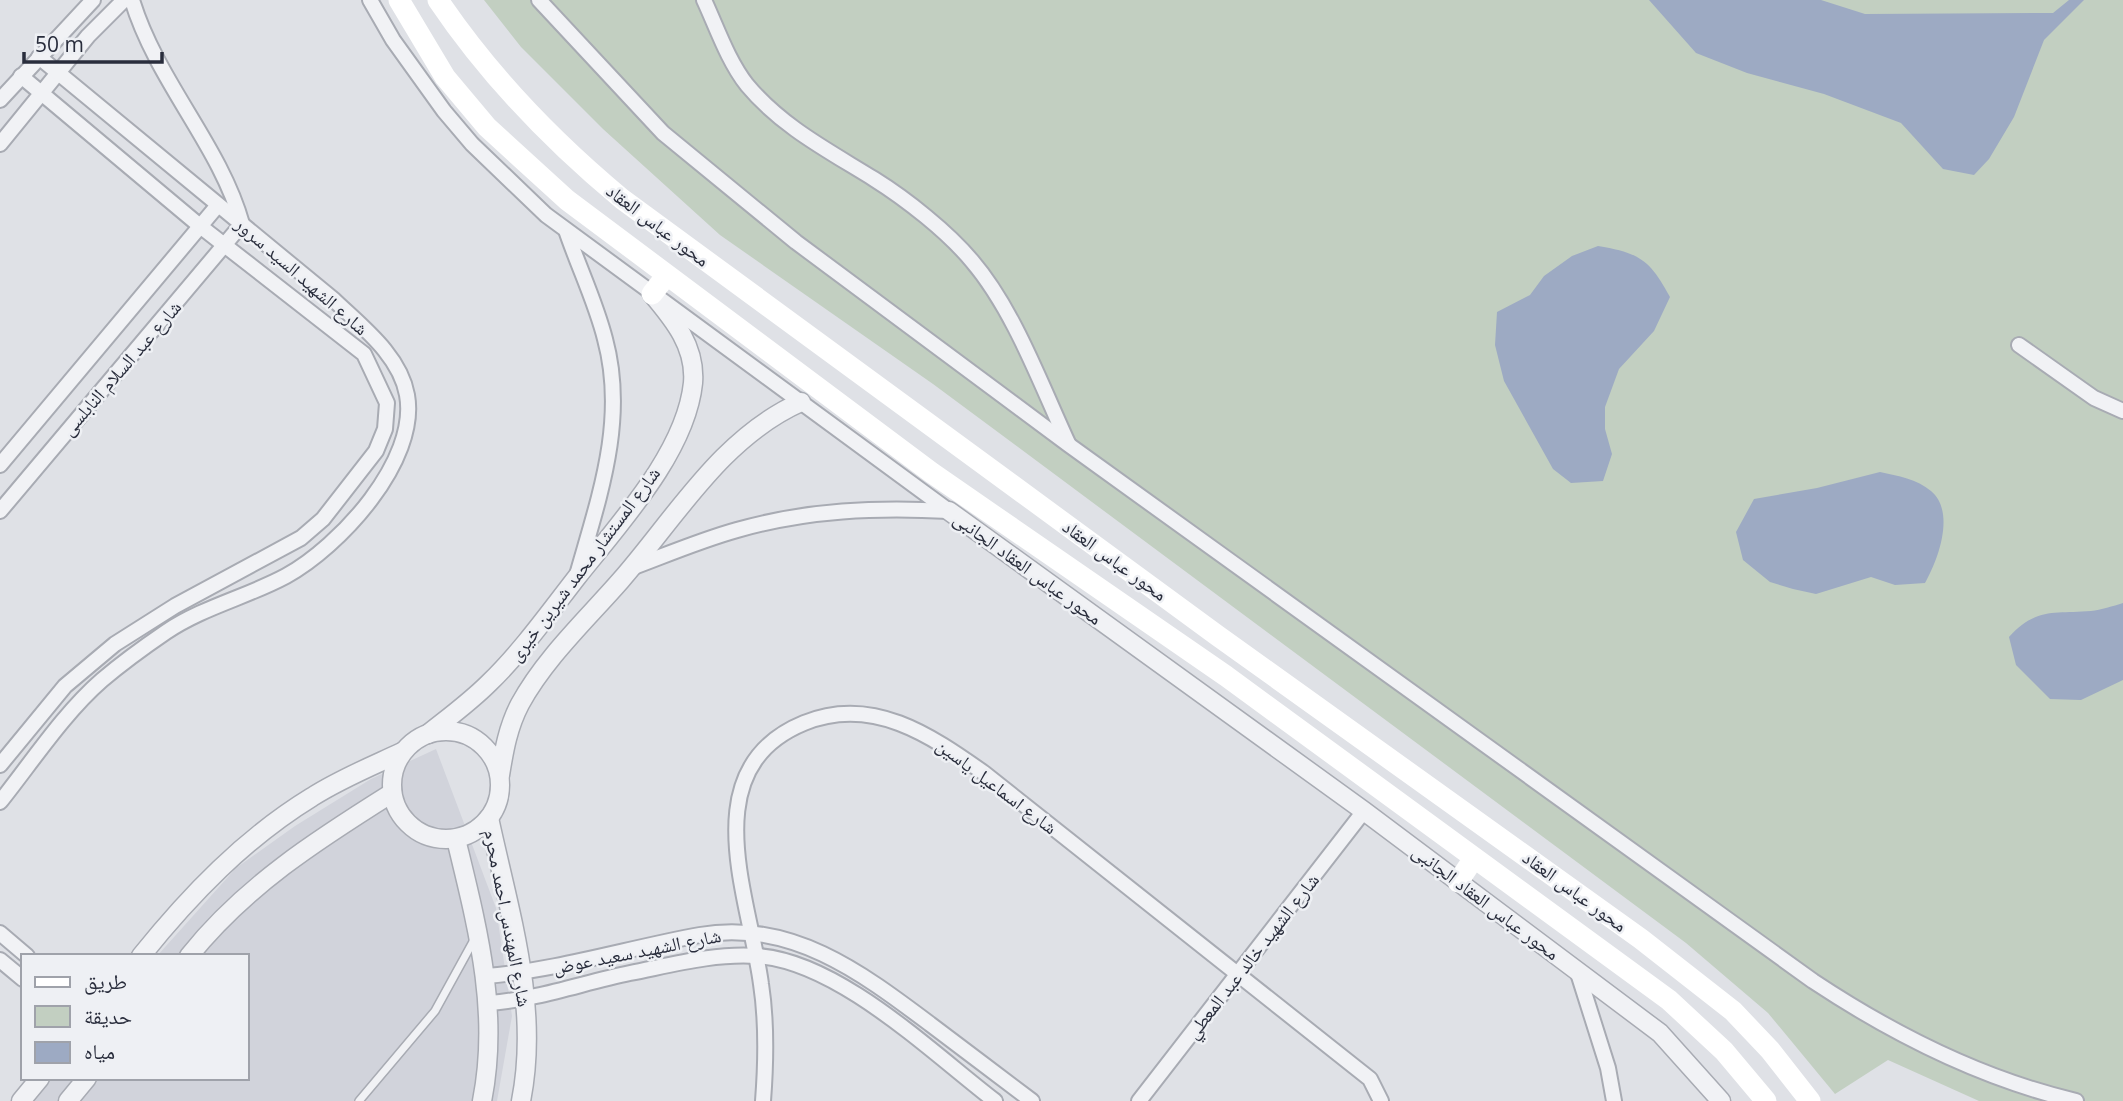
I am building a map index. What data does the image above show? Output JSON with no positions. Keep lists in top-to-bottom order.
{
  "streets": {
    "main road": ["محور عباس العقاد"],
    "street": [
      "شارع الشهيد السيد سرور",
      "شارع عبد السلام النابلسى",
      "شارع المستشار محمد شيرين خيرى",
      "محور عباس العقاد الجانبى",
      "شارع اسماعيل ياسين",
      "شارع المهندس احمد محرم",
      "شارع الشهيد سعيد عوض",
      "شارع الشهيد خالد عبد المعطي"
    ]
  },
  "crossings": [
    ["محور عباس العقاد", "محور عباس العقاد الجانبى"],
    ["شارع الشهيد السيد سرور", "شارع عبد السلام النابلسى"],
    ["شارع المستشار محمد شيرين خيرى", "محور عباس العقاد الجانبى"],
    ["شارع المستشار محمد شيرين خيرى", "شارع المهندس احمد محرم"],
    ["محور عباس العقاد الجانبى", "شارع الشهيد خالد عبد المعطي"],
    ["شارع اسماعيل ياسين", "شارع الشهيد سعيد عوض"],
    ["شارع اسماعيل ياسين", "شارع الشهيد خالد عبد المعطي"],
    ["شارع المهندس احمد محرم", "شارع الشهيد سعيد عوض"]
  ],
  "legend": ["طريق", "حديقة", "مياه"],
  "scale_bar": "50 m"
}
